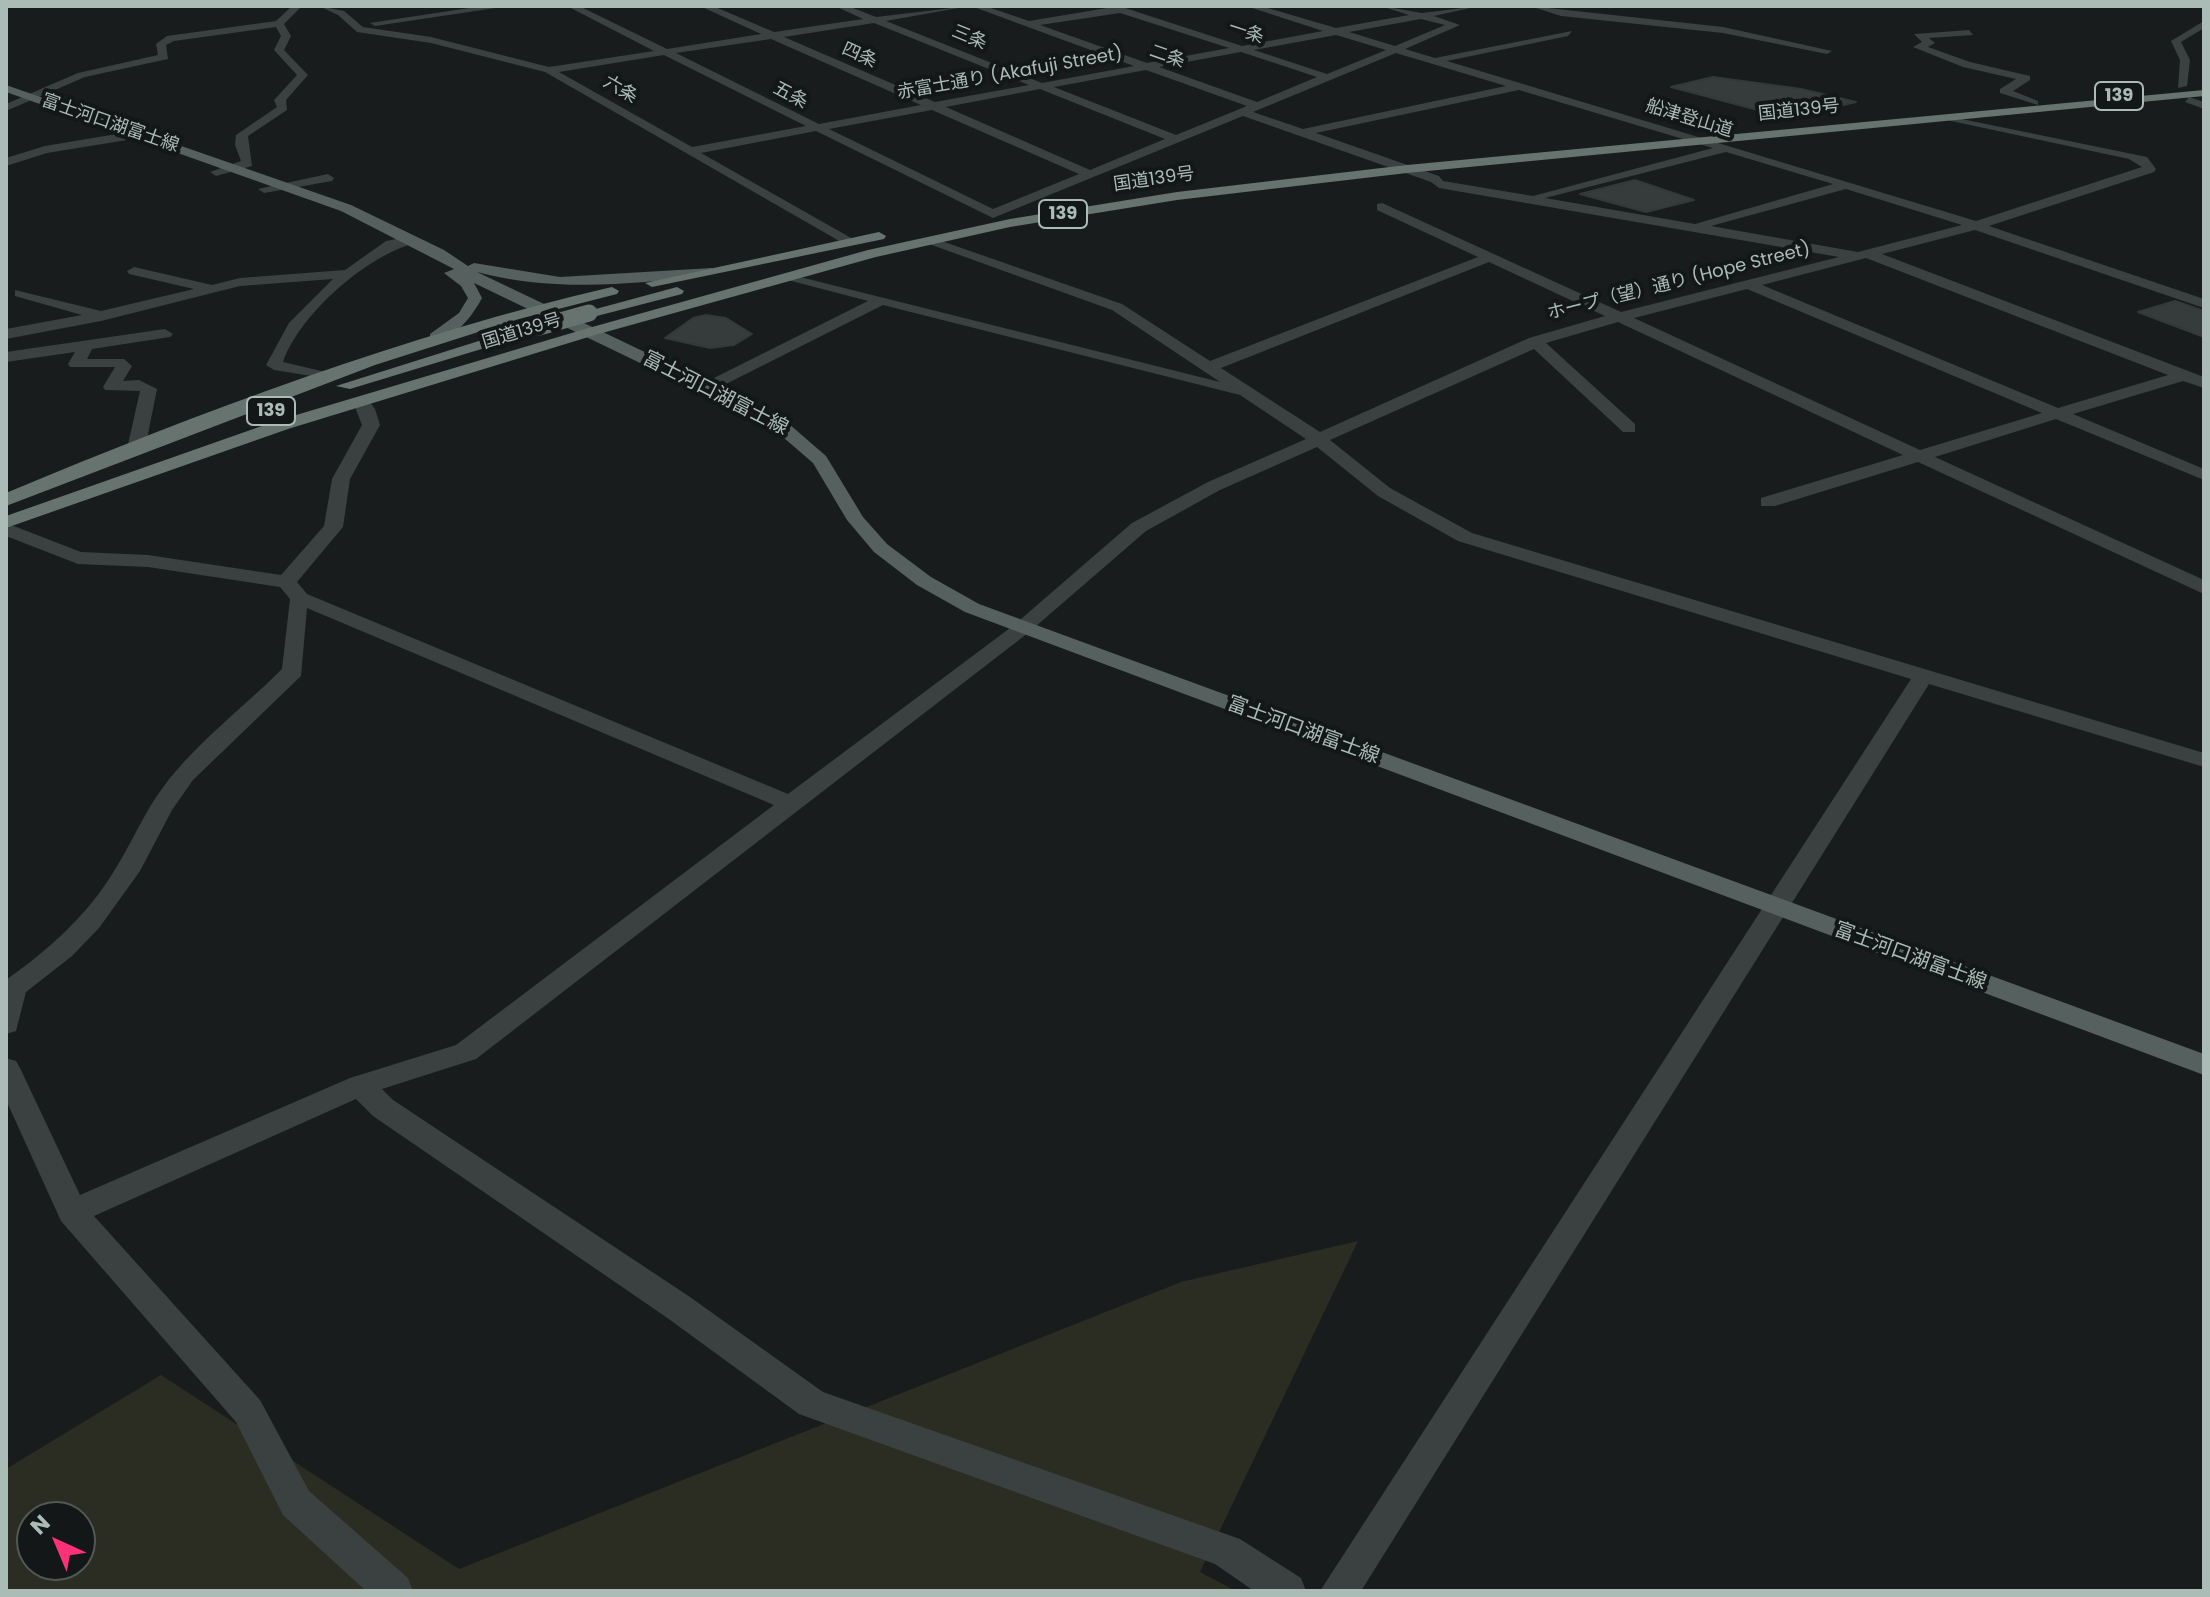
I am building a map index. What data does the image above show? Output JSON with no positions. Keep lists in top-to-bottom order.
{
  "streets": {
    "highway": ["139", "国道139号"],
    "main road": ["富士河口湖富士線"],
    "street": [
      "一条",
      "三条",
      "四条",
      "二条",
      "赤富士通り (Akafuji Street)",
      "六条",
      "五条",
      "船津登山道",
      "ホープ（望）通り (Hope Street)"
    ]
  },
  "crossings": [
    ["一条", "赤富士通り (Akafuji Street)"],
    ["三条", "赤富士通り (Akafuji Street)"],
    ["四条", "赤富士通り (Akafuji Street)"],
    ["二条", "赤富士通り (Akafuji Street)"],
    ["赤富士通り (Akafuji Street)", "六条"],
    ["赤富士通り (Akafuji Street)", "五条"],
    ["赤富士通り (Akafuji Street)", "船津登山道"],
    ["国道139号", "船津登山道"],
    ["国道139号", "富士河口湖富士線"],
    ["国道139号", "ホープ（望）通り (Hope Street)"],
    ["船津登山道", "ホープ（望）通り (Hope Street)"],
    ["富士河口湖富士線", "ホープ（望）通り (Hope Street)"]
  ],
  "north": "top left"
}
